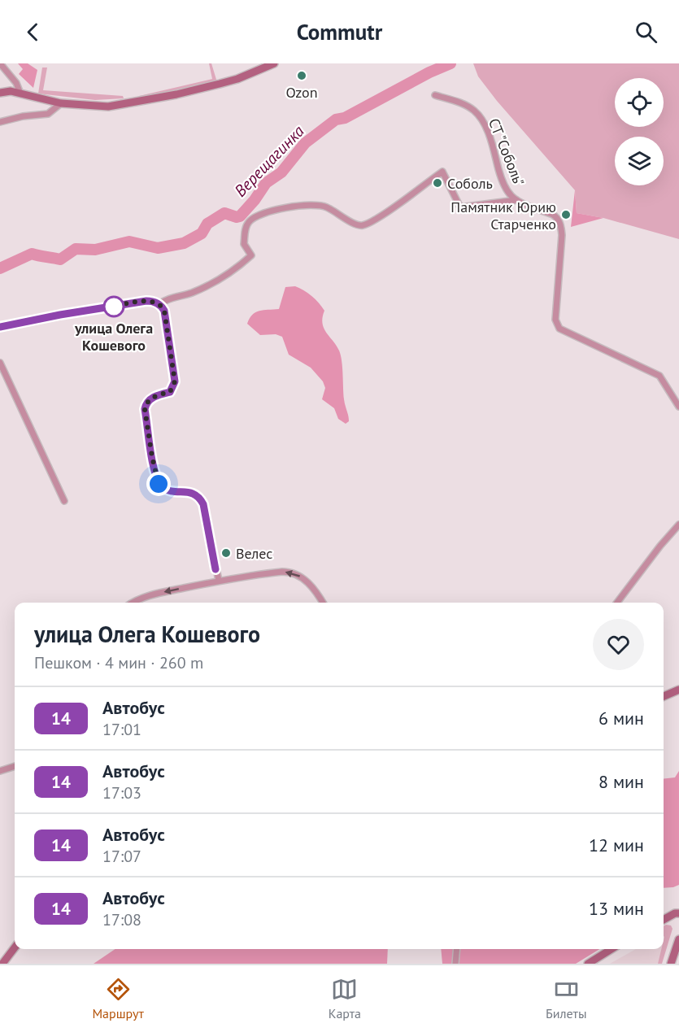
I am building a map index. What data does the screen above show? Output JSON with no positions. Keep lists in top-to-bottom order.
{
  "streets": {
    "street": ["СТ \"Соболь\""]
  },
  "water": ["Верещагинка"],
  "places": [
    "Ozon",
    "Соболь",
    "Памятник Юрию Старченко",
    "улица Олега Кошевого",
    "Велес"
  ],
  "lines": ["bus line 14"],
  "page": {
    "header": "Commutr",
    "heading": ["улица Олега Кошевого", "Пешком · 4 мин · 260 m"],
    "list": [
      {
        "mark": "14",
        "name": "Автобус",
        "note": "17:01",
        "value": "6 мин"
      },
      {
        "mark": "14",
        "name": "Автобус",
        "note": "17:03",
        "value": "8 мин"
      },
      {
        "mark": "14",
        "name": "Автобус",
        "note": "17:07",
        "value": "12 мин"
      },
      {
        "mark": "14",
        "name": "Автобус",
        "note": "17:08",
        "value": "13 мин"
      }
    ],
    "tabs": ["Маршрут", "Карта", "Билеты"]
  }
}
